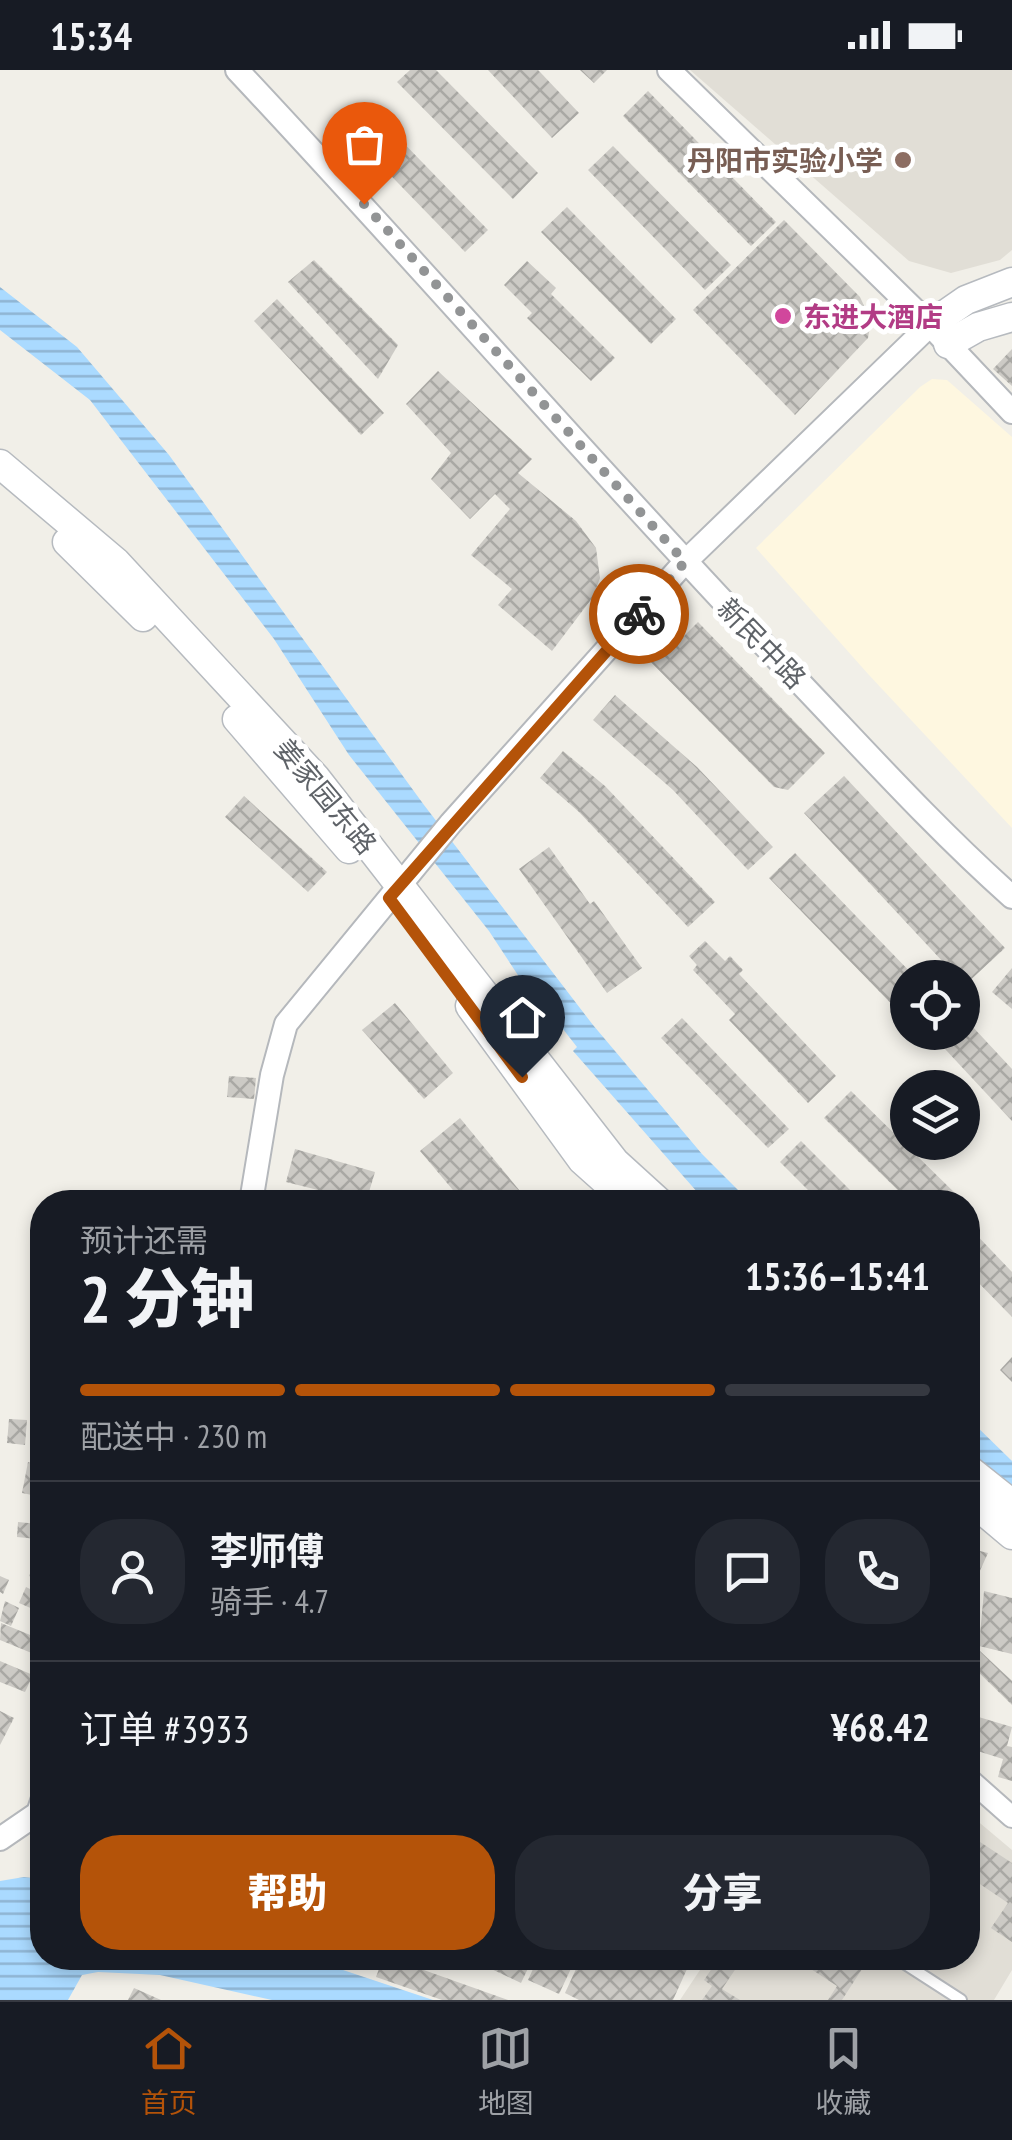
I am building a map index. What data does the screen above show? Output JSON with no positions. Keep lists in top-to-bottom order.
{
  "streets": {
    "main road": ["姜家园东路"],
    "street": ["新民中路"]
  },
  "places": ["丹阳市实验小学", "东进大酒店"],
  "page": {
    "status": "15:34",
    "heading": ["2 分钟", "预计还需", "15:36–15:41"],
    "panel": [
      "李师傅",
      "骑手 · 4.7",
      "订单 #3933",
      "¥68.42"
    ],
    "bar": "配送中 · 230 m",
    "buttons": ["帮助", "分享"],
    "tabs": ["首页", "地图", "收藏"]
  }
}
